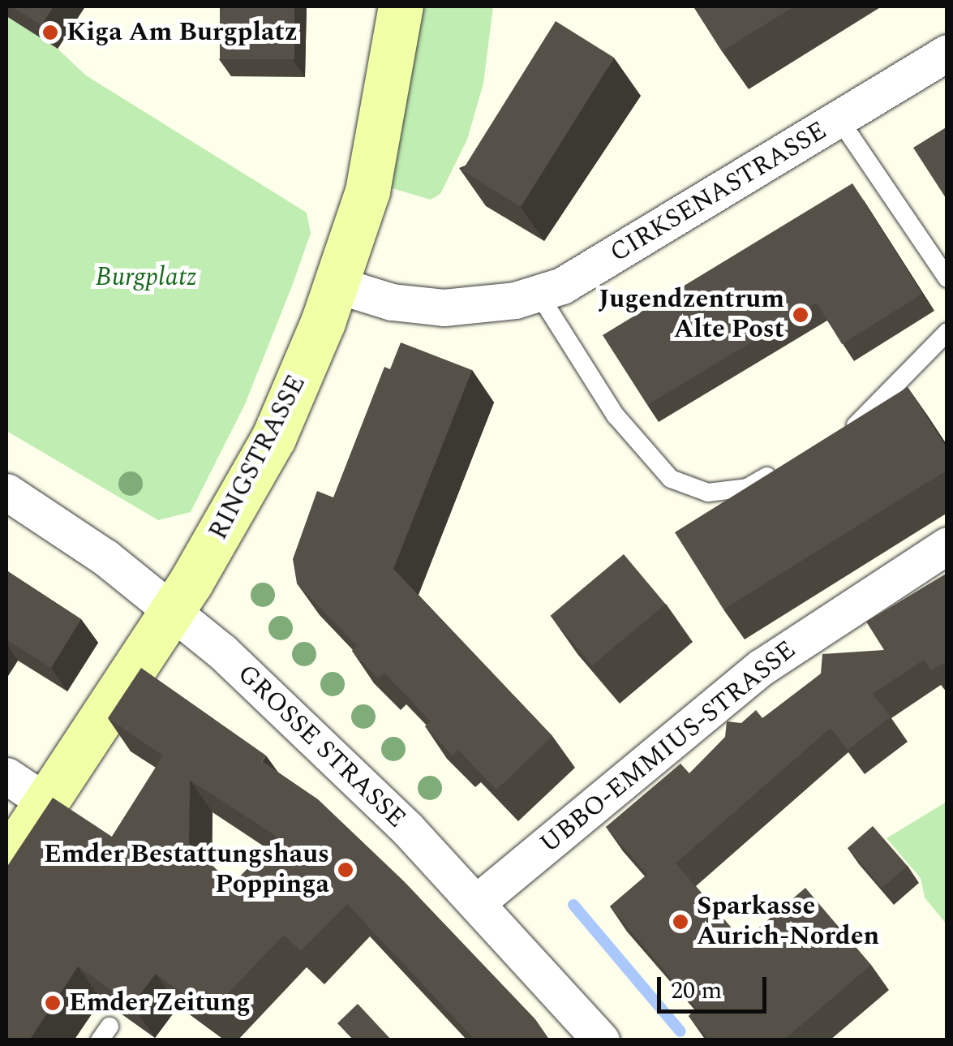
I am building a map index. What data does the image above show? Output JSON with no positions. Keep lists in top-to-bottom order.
{
  "streets": {
    "street": [
      "CIRKSENASTRASSE",
      "RINGSTRASSE",
      "GROSSE STRASSE",
      "UBBO-EMMIUS-STRASSE"
    ]
  },
  "crossings": [
    ["CIRKSENASTRASSE", "RINGSTRASSE"],
    ["RINGSTRASSE", "GROSSE STRASSE"],
    ["GROSSE STRASSE", "UBBO-EMMIUS-STRASSE"]
  ],
  "parks": ["Burgplatz"],
  "places": [
    "Kiga Am Burgplatz",
    "Jugendzentrum Alte Post",
    "Emder Bestattungshaus Poppinga",
    "Sparkasse Aurich-Norden",
    "Emder Zeitung"
  ],
  "scale_bar": "20 m"
}
